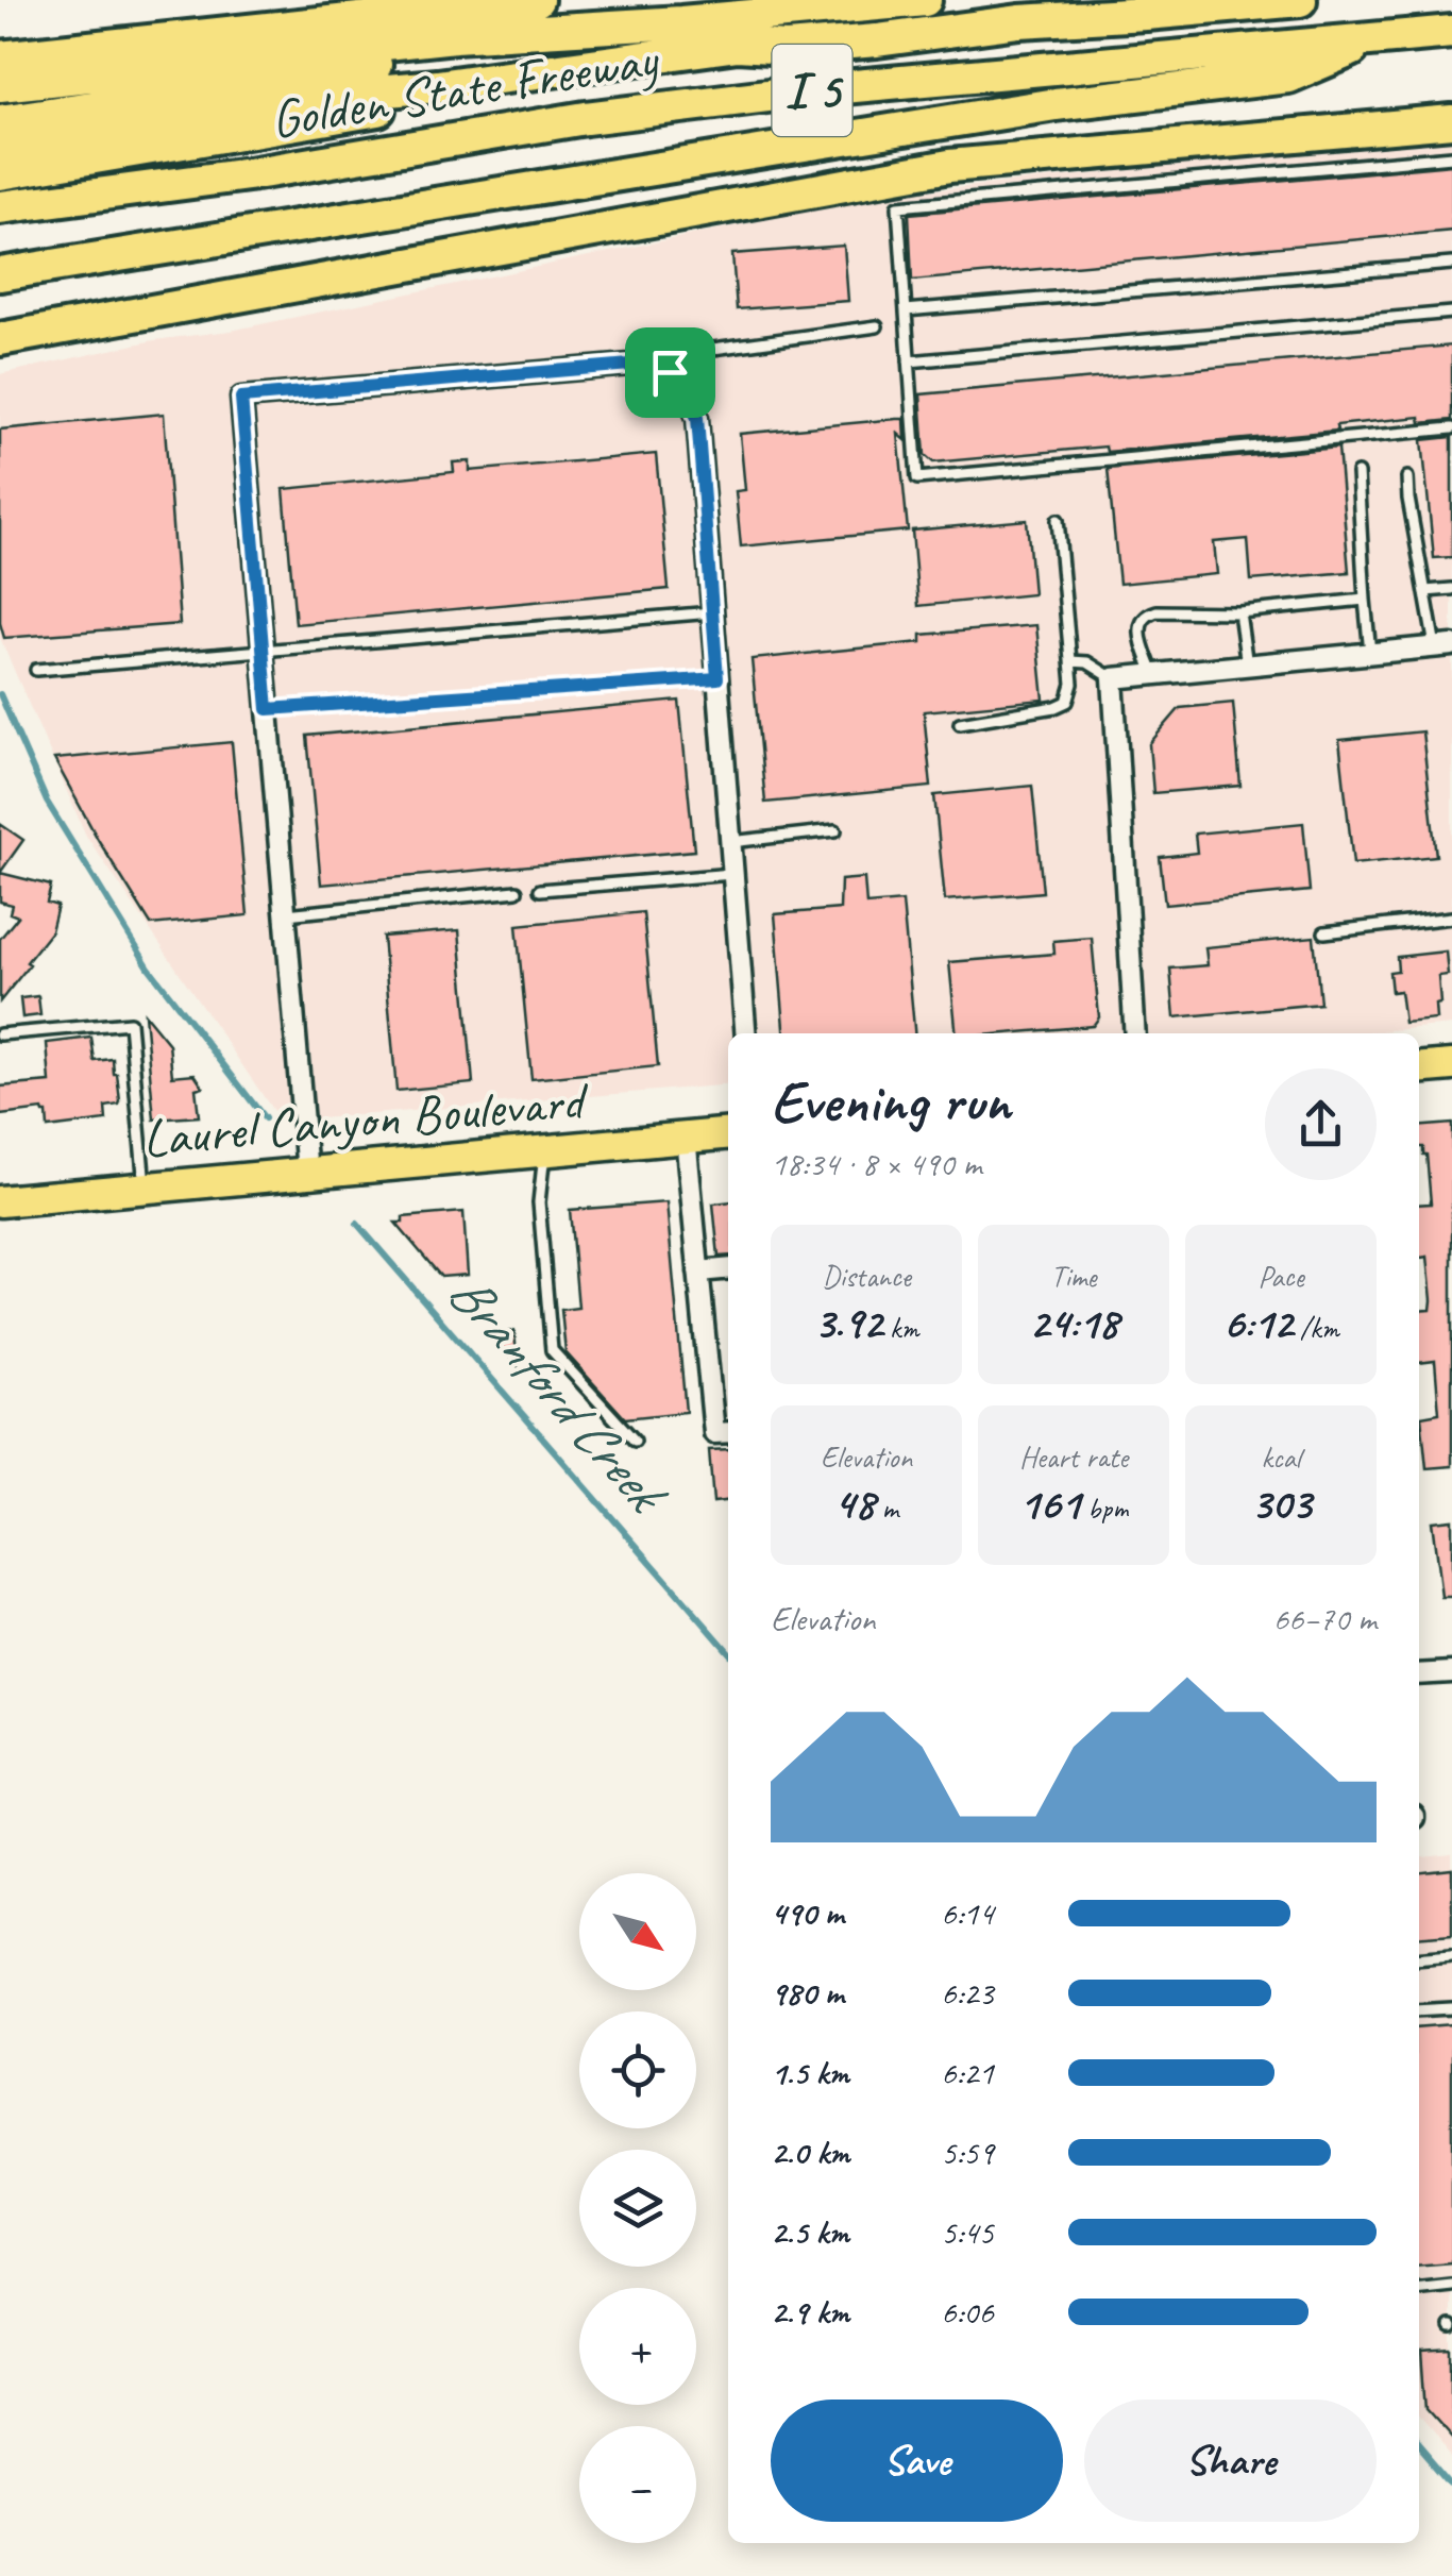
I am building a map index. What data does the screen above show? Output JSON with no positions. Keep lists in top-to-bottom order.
{
  "streets": {
    "highway": ["Golden State Freeway", "I 5"],
    "main road": ["Laurel Canyon Boulevard"]
  },
  "water": ["Branford Creek"],
  "north": "bottom right",
  "page": {
    "heading": ["Evening run", "18:34 · 8 × 490 m"],
    "stats": [
      ["Distance", "3.92 km"],
      ["Time", "24:18"],
      ["Pace", "6:12 /km"],
      ["Elevation", "48 m"],
      ["Heart rate", "161 bpm"],
      ["kcal", "303"]
    ],
    "chart": ["Elevation", "66–70 m"],
    "map_buttons": ["+", "−"],
    "list": [
      {
        "name": "490 m",
        "note": "6:14"
      },
      {
        "name": "980 m",
        "note": "6:23"
      },
      {
        "name": "1.5 km",
        "note": "6:21"
      },
      {
        "name": "2.0 km",
        "note": "5:59"
      },
      {
        "name": "2.5 km",
        "note": "5:45"
      },
      {
        "name": "2.9 km",
        "note": "6:06"
      }
    ],
    "buttons": ["Save", "Share"]
  }
}
